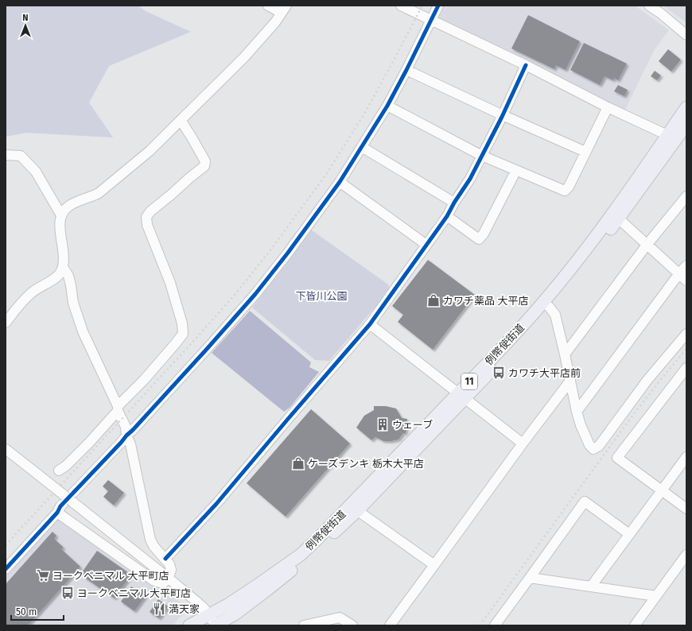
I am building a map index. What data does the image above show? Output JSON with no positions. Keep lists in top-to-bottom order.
{
  "streets": {
    "main road": ["例幣使街道", "11"]
  },
  "crossings": [
    ["例幣使街道", "11"]
  ],
  "parks": ["下皆川公園"],
  "places": {
    "shop": ["カワチ薬品 大平店", "ケーズデンキ 栃木大平店"],
    "bus stop": ["カワチ大平店前", "ヨークベニマル大平町店"],
    "building": ["ウェーブ"],
    "supermarket": ["ヨークベニマル 大平町店"],
    "restaurant": ["満天家"]
  },
  "scale_bar": "50 m",
  "north": "top"
}
